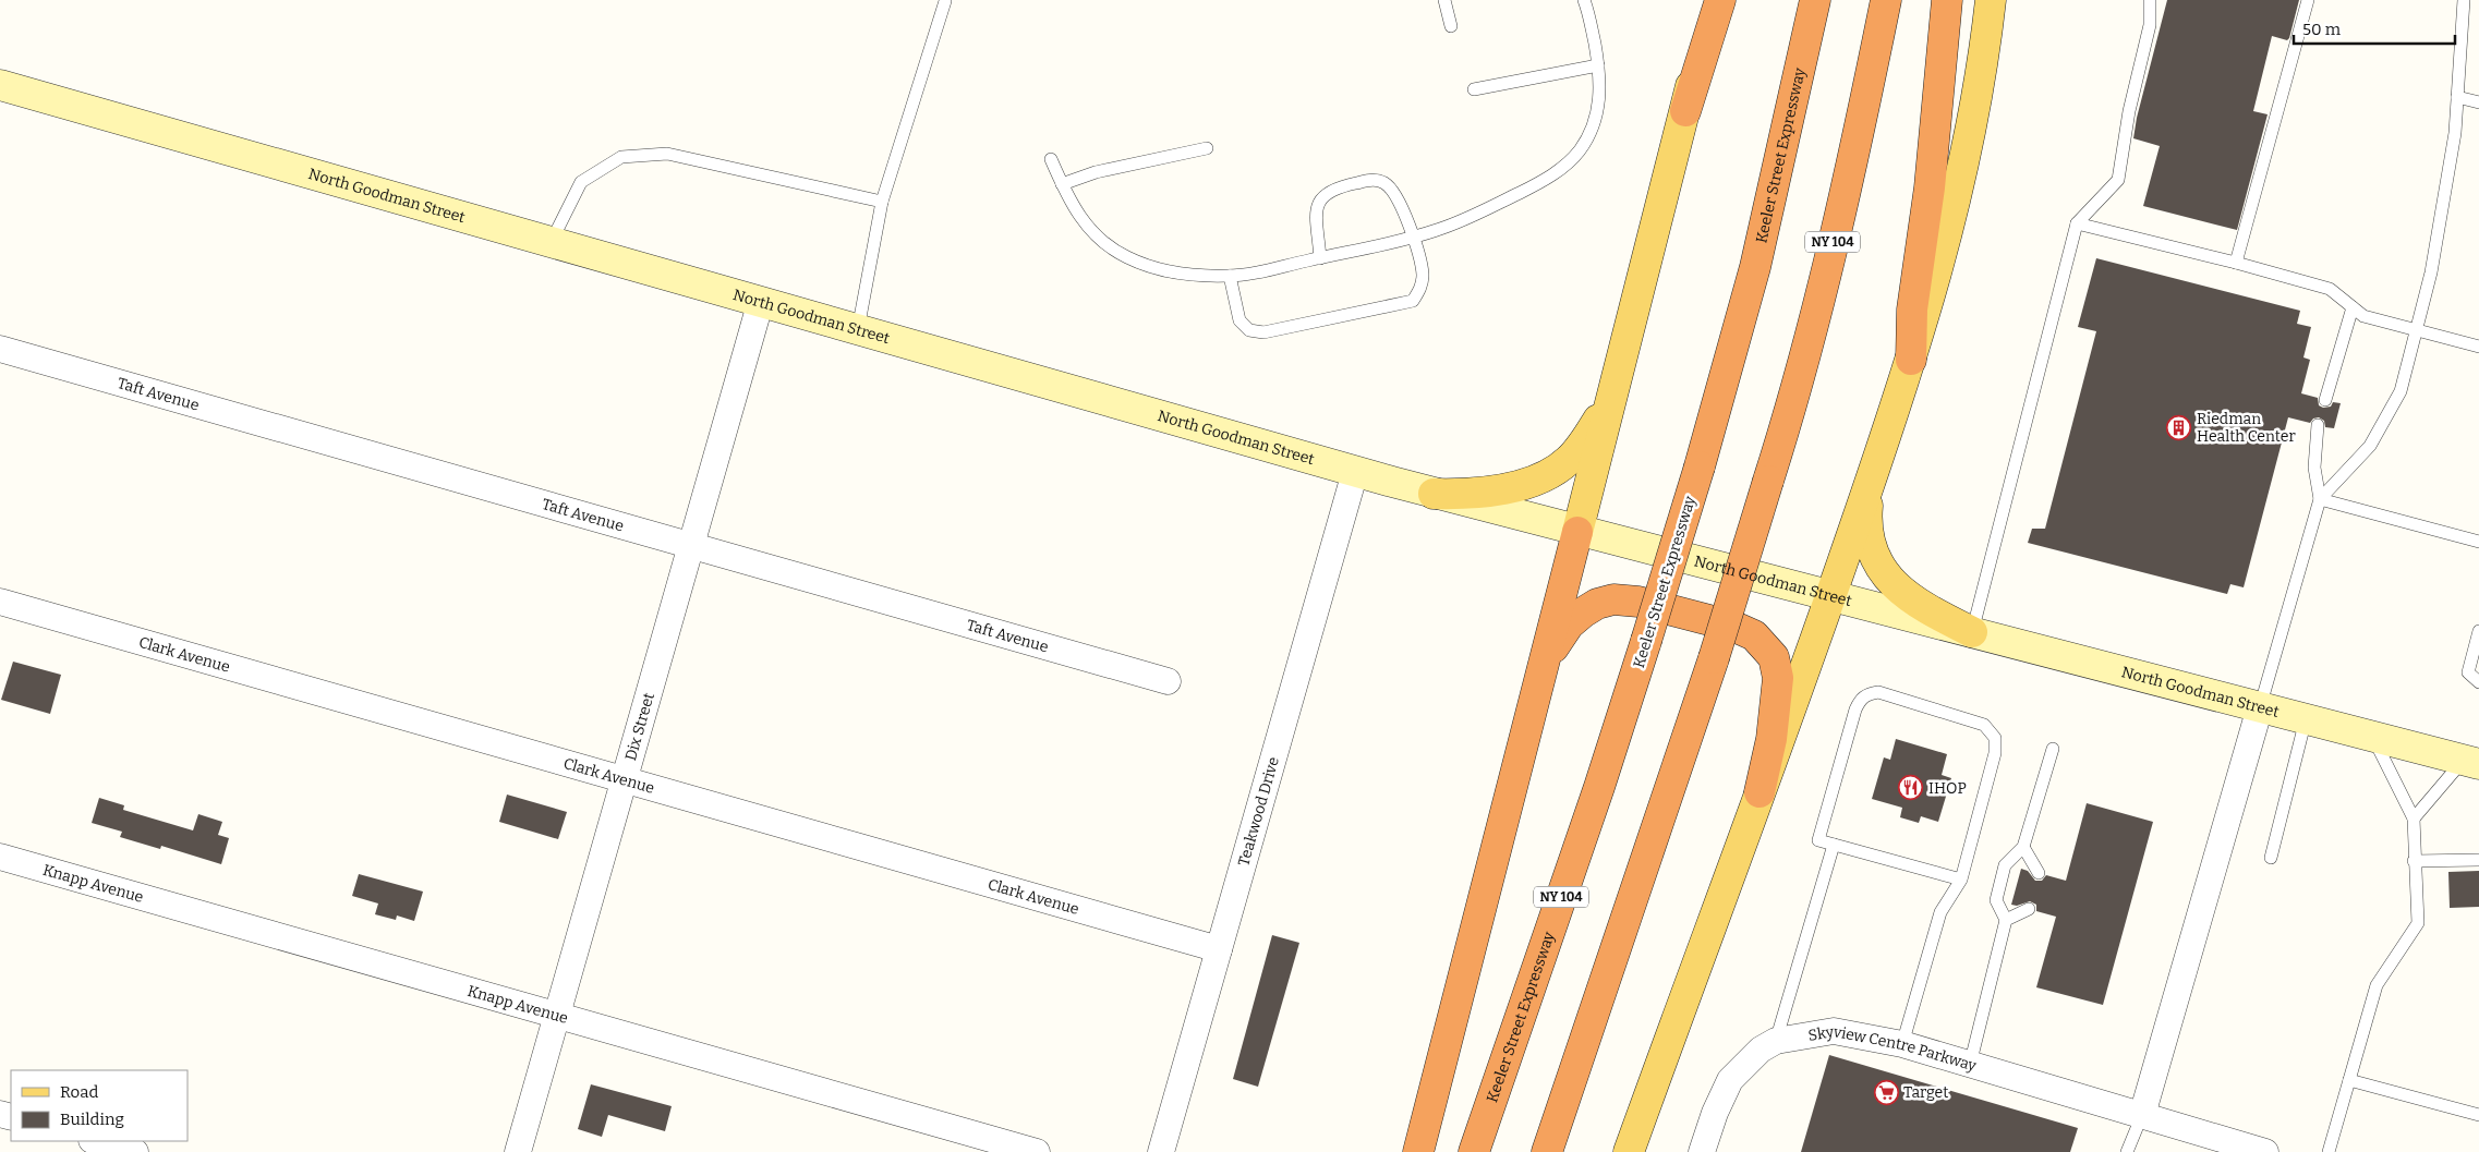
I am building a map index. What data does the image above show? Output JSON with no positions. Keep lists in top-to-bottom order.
{
  "streets": {
    "highway": ["Keeler Street Expressway", "NY 104"],
    "main road": ["North Goodman Street"],
    "street": [
      "Taft Avenue",
      "Clark Avenue",
      "Dix Street",
      "Teakwood Drive",
      "Knapp Avenue",
      "Skyview Centre Parkway"
    ]
  },
  "crossings": [
    ["North Goodman Street", "Dix Street"],
    ["North Goodman Street", "Teakwood Drive"],
    ["Taft Avenue", "Dix Street"],
    ["Clark Avenue", "Dix Street"],
    ["Clark Avenue", "Teakwood Drive"],
    ["Dix Street", "Knapp Avenue"]
  ],
  "places": {
    "building": ["Riedman Health Center"],
    "restaurant": ["IHOP"],
    "supermarket": ["Target"]
  },
  "legend": ["Road", "Building"],
  "scale_bar": "50 m"
}
